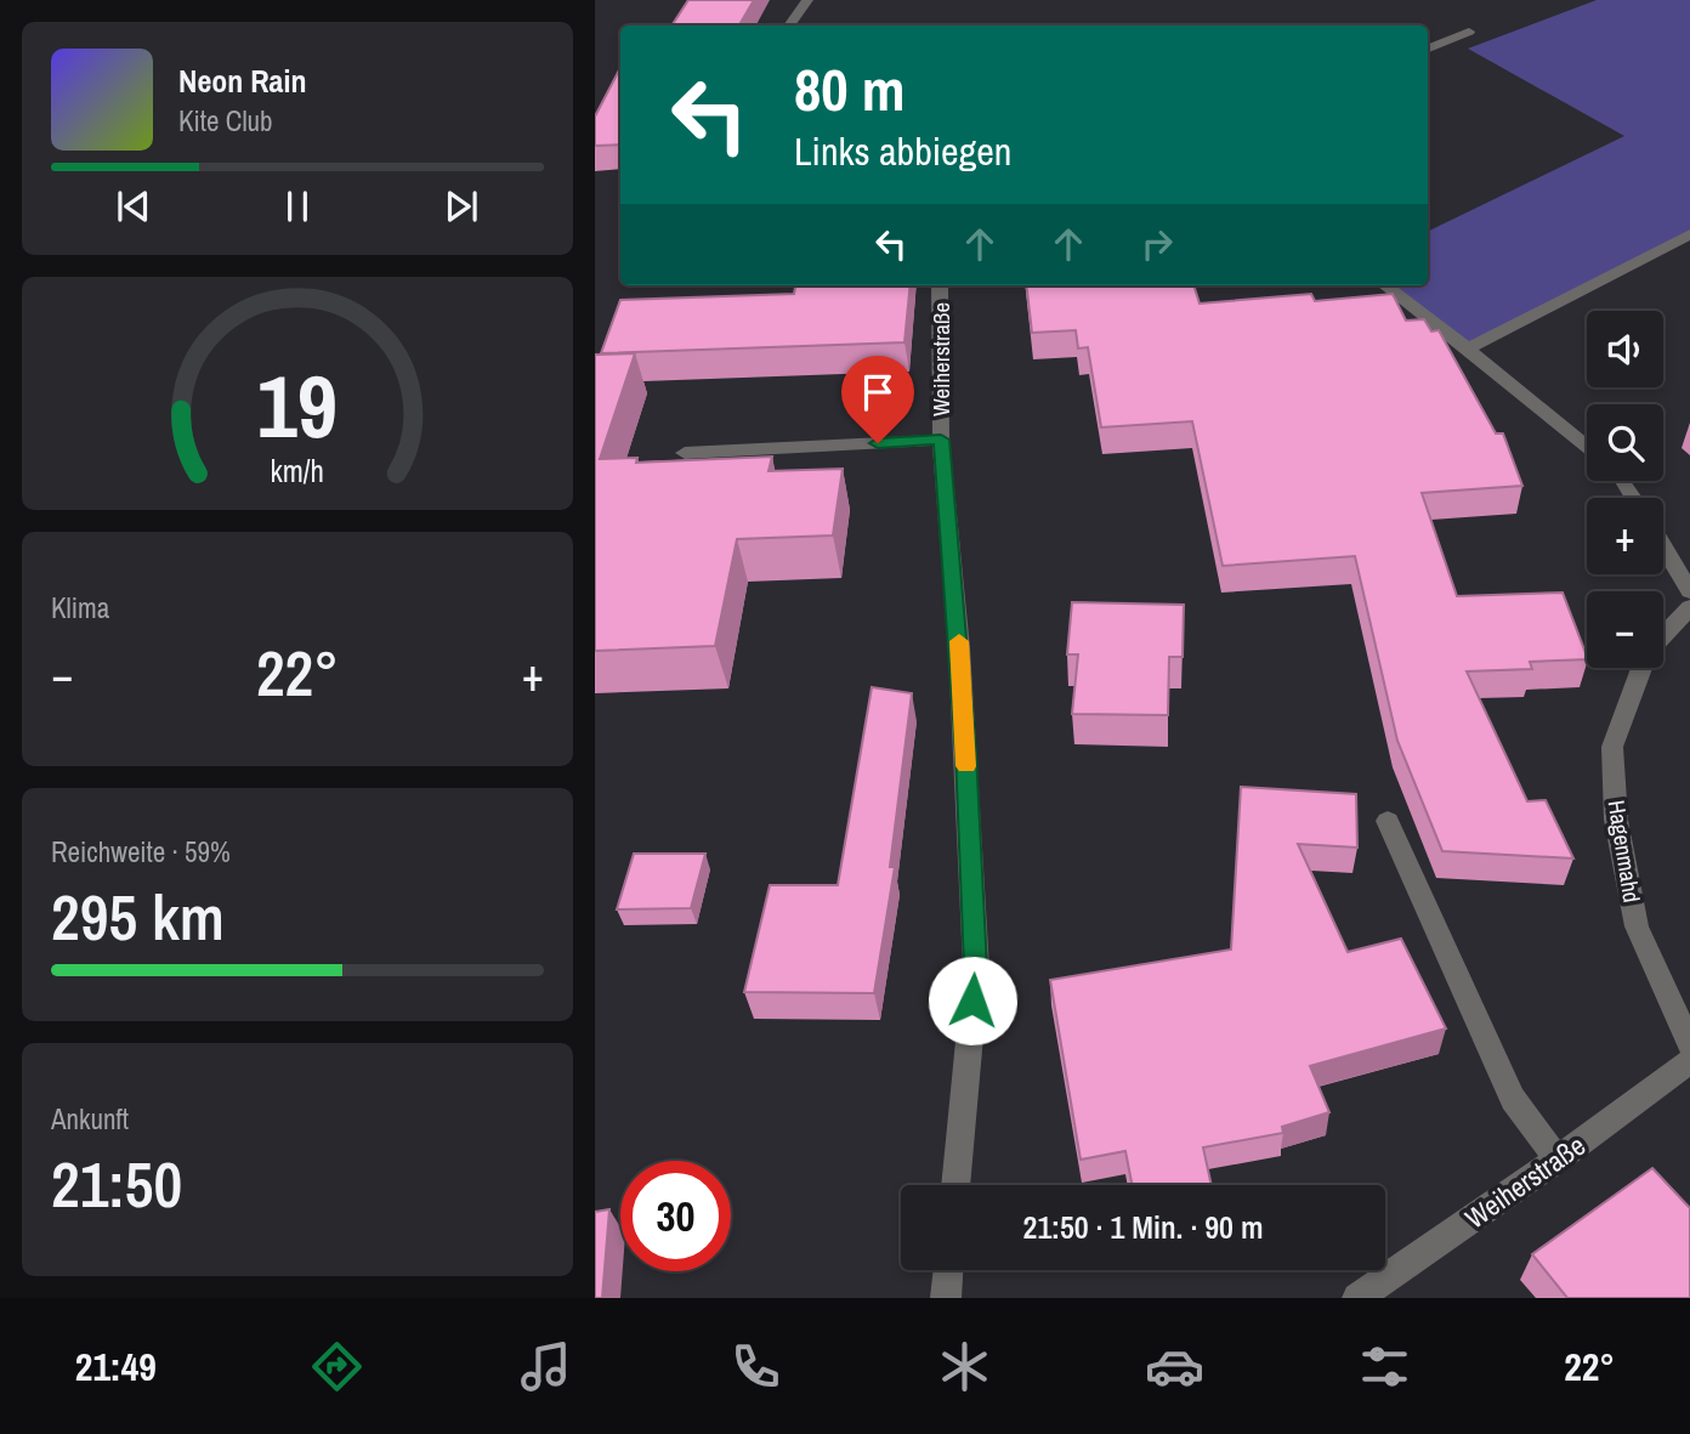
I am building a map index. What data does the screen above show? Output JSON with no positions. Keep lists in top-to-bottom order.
{
  "streets": {
    "street": ["Weiherstraße", "Hagenmahd"]
  },
  "page": {
    "turn": ["80 m", "Links abbiegen"],
    "song": ["Neon Rain", "Kite Club"],
    "map_buttons": ["+", "−"],
    "tile": [
      "Klima",
      ["Reichweite · 59%", "295 km"],
      ["Ankunft", "21:50"]
    ],
    "heat": ["−", "22°", "+"],
    "limit": "30",
    "trip": "21:50 · 1 Min. · 90 m",
    "tabs": ["21:49", "22°"],
    "gauge": ["19", "km/h"]
  }
}
